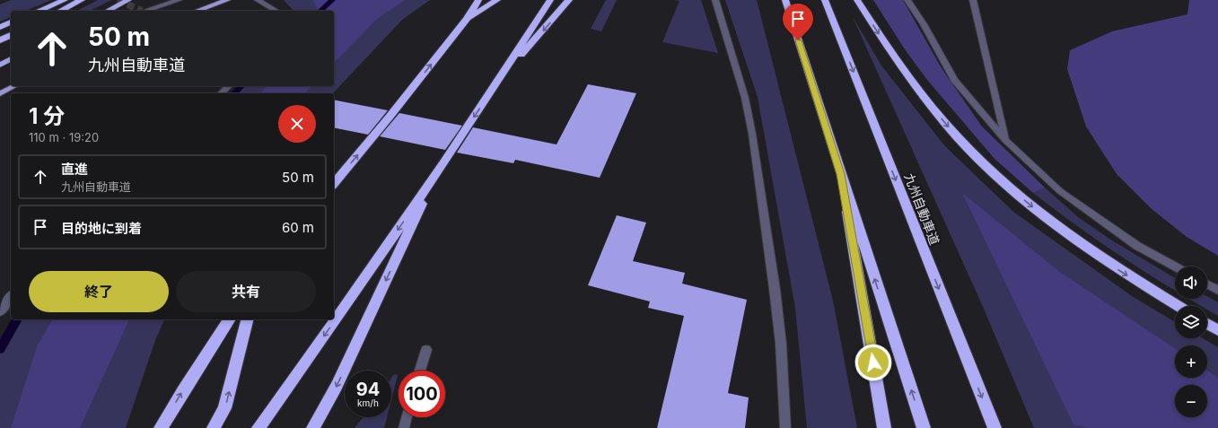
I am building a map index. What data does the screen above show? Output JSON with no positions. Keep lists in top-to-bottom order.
{
  "streets": {
    "highway": ["九州自動車道"]
  },
  "page": {
    "turn": ["50 m", "九州自動車道"],
    "heading": ["1 分", "110 m · 19:20"],
    "list": [
      {
        "name": "直進",
        "note": "九州自動車道",
        "value": "50 m"
      },
      {
        "name": "目的地に到着",
        "value": "60 m"
      }
    ],
    "buttons": ["終了", "共有"],
    "map_buttons": ["+", "−"],
    "speed": "94 km/h",
    "limit": "100"
  }
}
